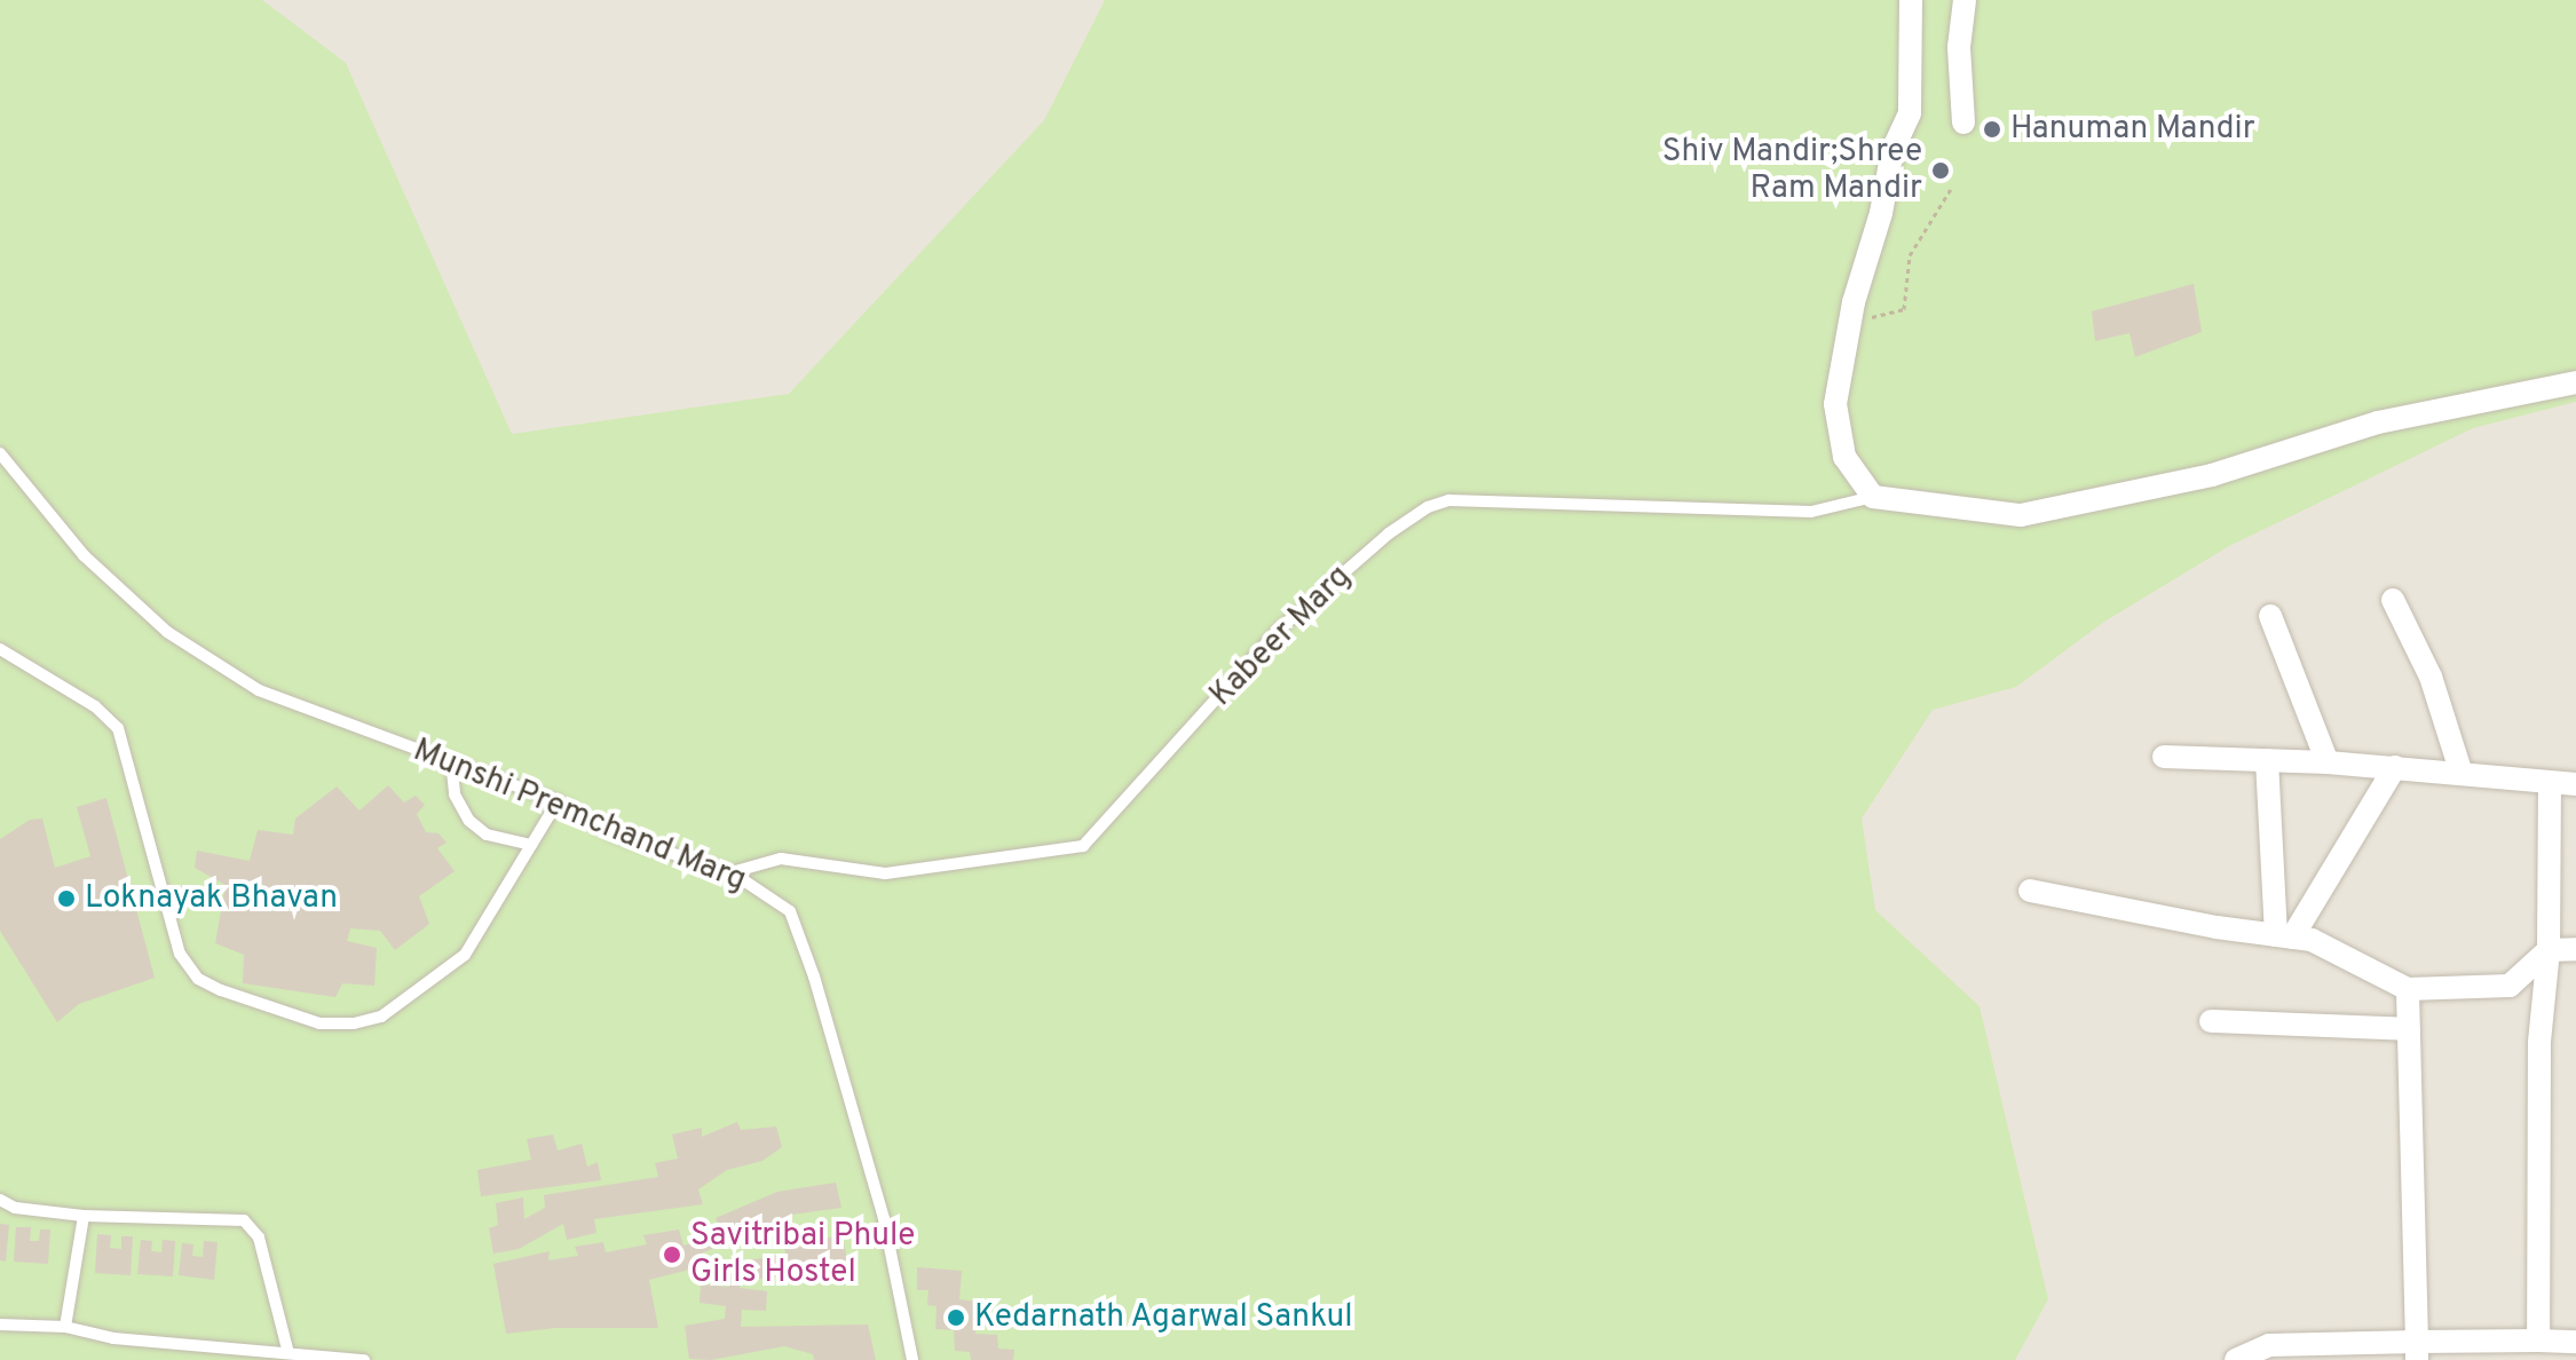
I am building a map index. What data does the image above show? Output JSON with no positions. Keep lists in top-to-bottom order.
{
  "streets": {
    "lane": ["Kabeer Marg", "Munshi Premchand Marg"]
  },
  "crossings": [
    ["Kabeer Marg", "Munshi Premchand Marg"]
  ],
  "places": [
    "Hanuman Mandir",
    "Shiv Mandir;Shree Ram Mandir",
    "Loknayak Bhavan",
    "Savitribai Phule Girls Hostel",
    "Kedarnath Agarwal Sankul"
  ]
}
